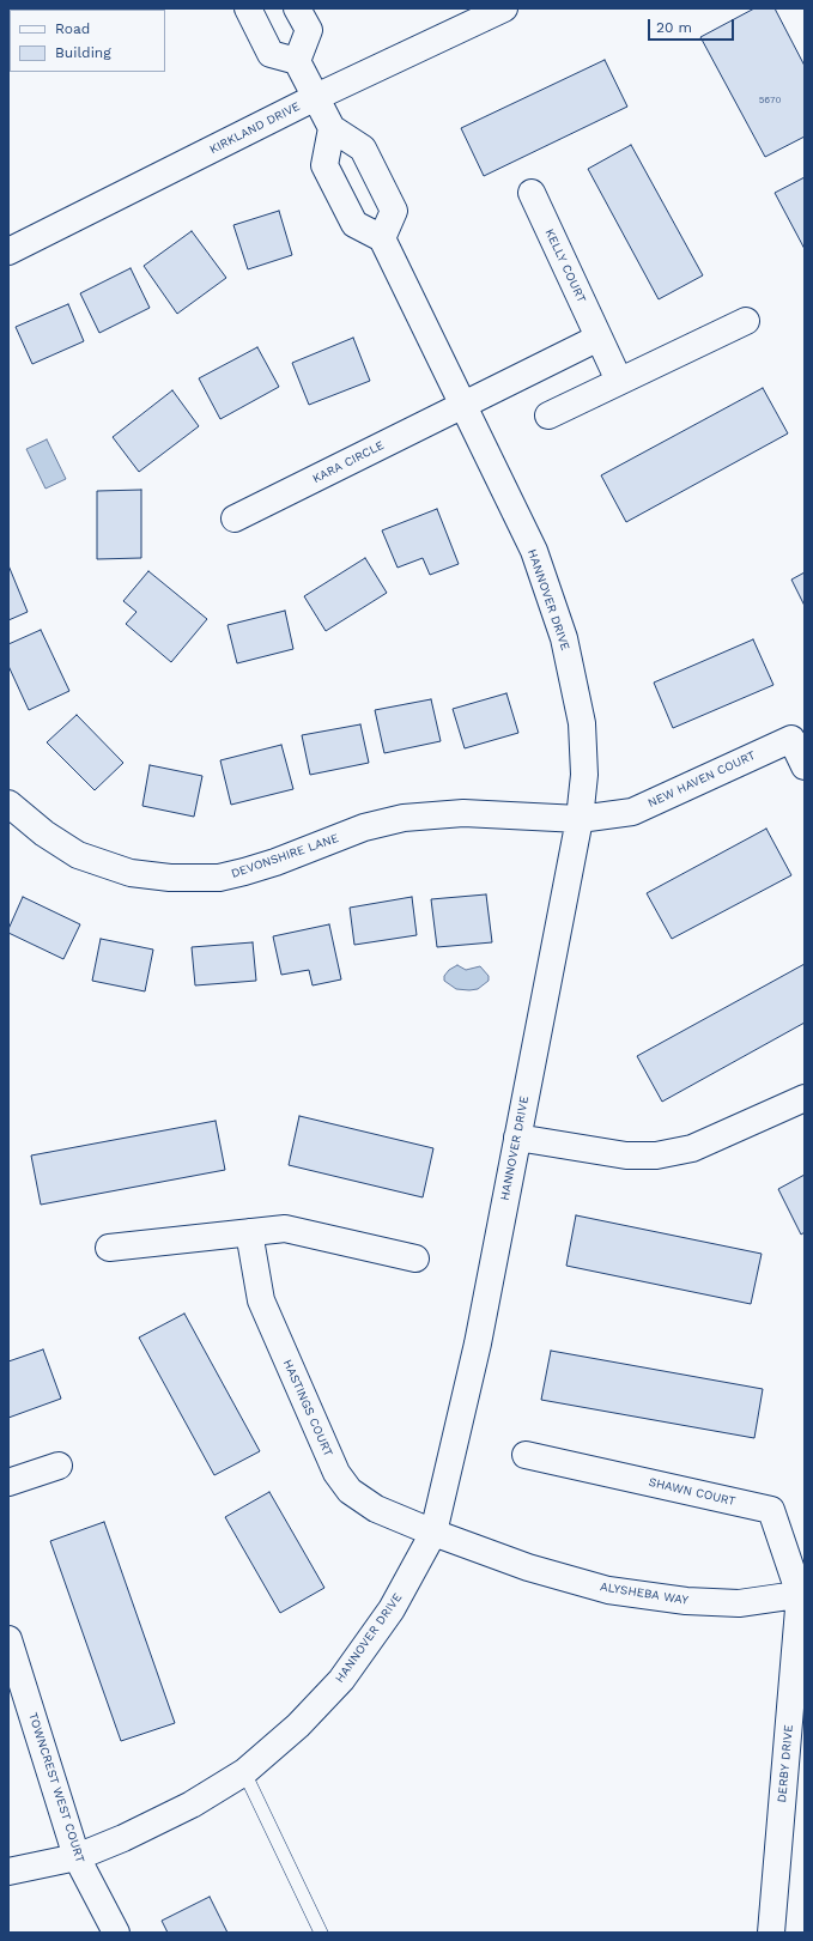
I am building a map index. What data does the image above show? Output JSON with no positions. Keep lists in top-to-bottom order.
{
  "streets": {
    "street": [
      "KIRKLAND DRIVE",
      "KELLY COURT",
      "KARA CIRCLE",
      "HANNOVER DRIVE",
      "NEW HAVEN COURT",
      "DEVONSHIRE LANE",
      "HASTINGS COURT",
      "SHAWN COURT",
      "ALYSHEBA WAY",
      "DERBY DRIVE",
      "TOWNCREST WEST COURT"
    ]
  },
  "crossings": [
    ["KARA CIRCLE", "HANNOVER DRIVE"],
    ["HANNOVER DRIVE", "NEW HAVEN COURT"],
    ["HANNOVER DRIVE", "DEVONSHIRE LANE"],
    ["HANNOVER DRIVE", "HASTINGS COURT"],
    ["HANNOVER DRIVE", "ALYSHEBA WAY"],
    ["HANNOVER DRIVE", "TOWNCREST WEST COURT"],
    ["NEW HAVEN COURT", "DEVONSHIRE LANE"],
    ["HASTINGS COURT", "ALYSHEBA WAY"],
    ["SHAWN COURT", "ALYSHEBA WAY"],
    ["SHAWN COURT", "DERBY DRIVE"],
    ["ALYSHEBA WAY", "DERBY DRIVE"]
  ],
  "house_numbers": ["5670"],
  "legend": ["Road", "Building"],
  "scale_bar": "20 m"
}
